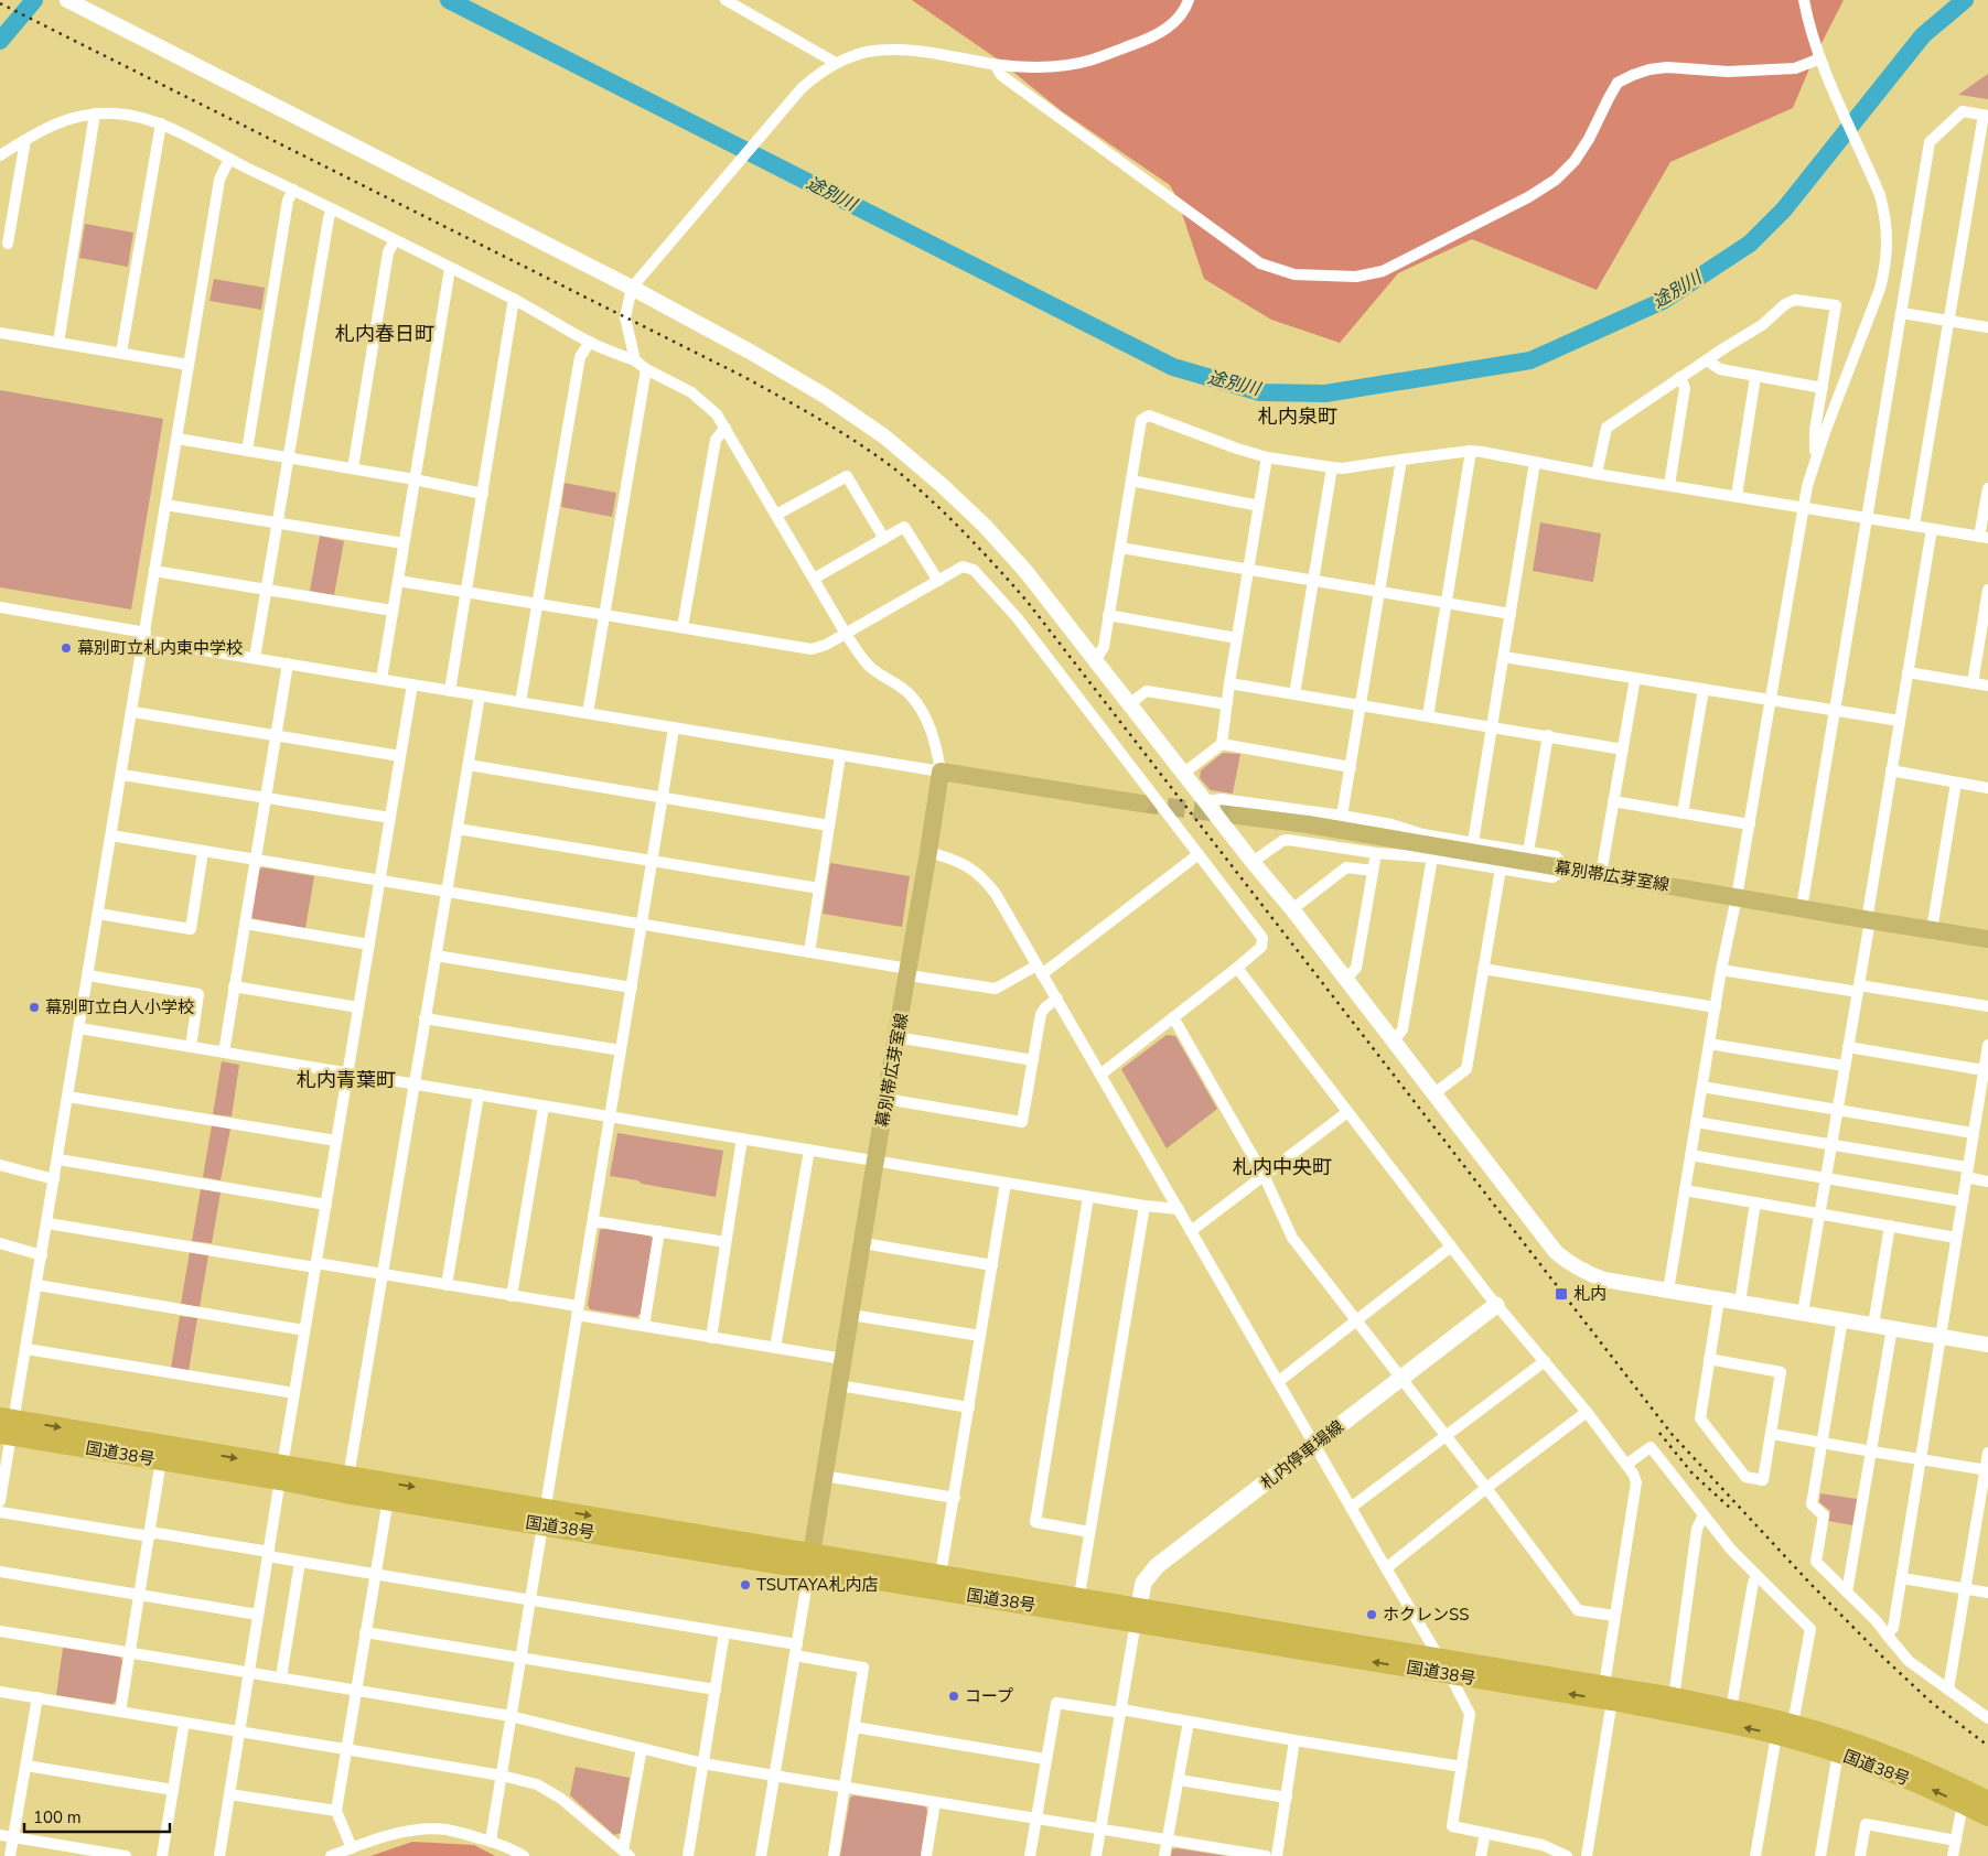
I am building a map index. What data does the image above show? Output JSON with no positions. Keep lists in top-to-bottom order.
{
  "streets": {
    "highway": ["国道38号"],
    "main road": ["幕別帯広芽室線", "札内停車場線"]
  },
  "crossings": [
    ["幕別帯広芽室線", "国道38号"],
    ["国道38号", "札内停車場線"]
  ],
  "districts": [
    "札内春日町",
    "札内泉町",
    "札内青葉町",
    "札内中央町"
  ],
  "water": ["途別川"],
  "places": {
    "other": [
      "幕別町立札内東中学校",
      "幕別町立白人小学校",
      "TSUTAYA札内店",
      "ホクレンSS",
      "コープ"
    ],
    "transit": ["札内"]
  },
  "scale_bar": "100 m"
}
